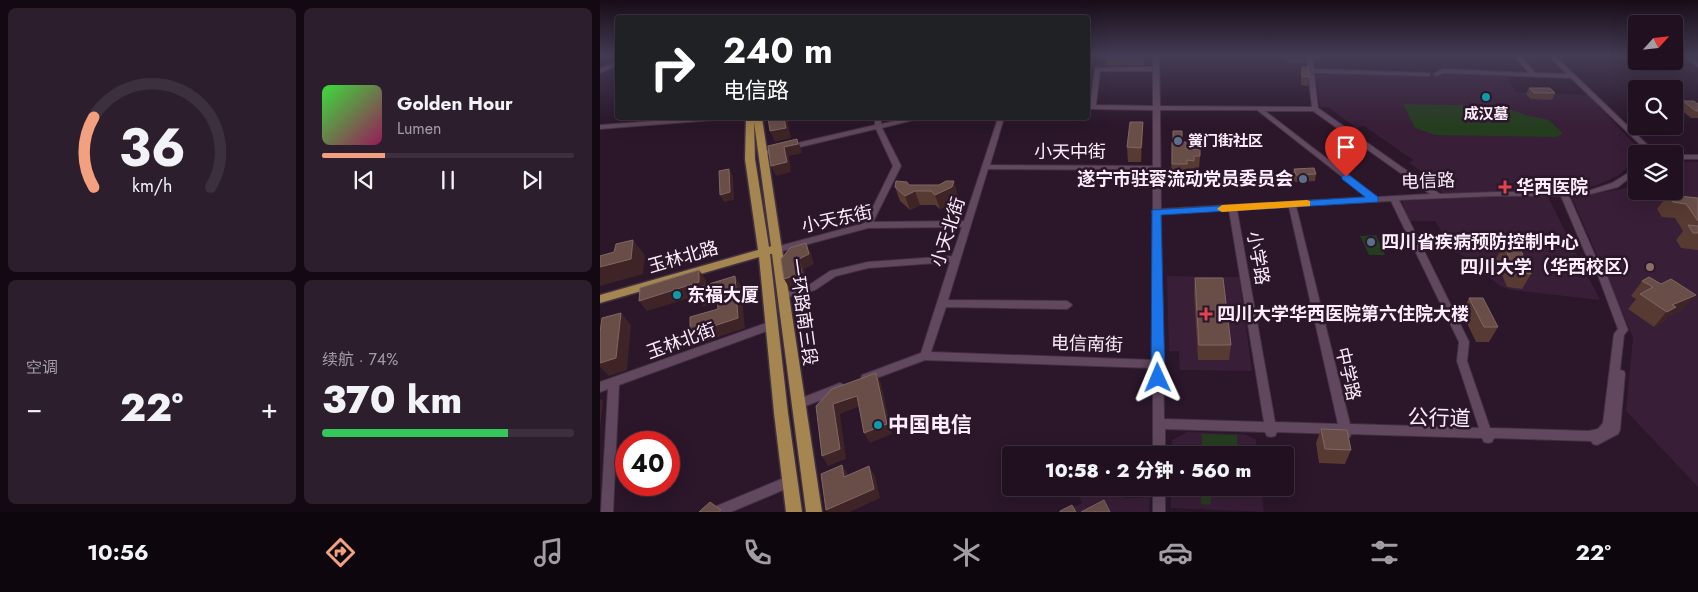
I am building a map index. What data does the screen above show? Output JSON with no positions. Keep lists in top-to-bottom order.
{
  "streets": {
    "main road": ["玉林北路", "一环路南三段"],
    "street": [
      "小天中街",
      "电信路",
      "小天东街",
      "小天北街",
      "小学路",
      "玉林北街",
      "电信南街",
      "中学路",
      "公行道"
    ]
  },
  "crossings": [
    ["小天中街", "小天北街"],
    ["电信路", "小学路"],
    ["电信路", "中学路"],
    ["电信路", "公行道"],
    ["小天东街", "小天北街"],
    ["小天东街", "玉林北路"],
    ["小天东街", "一环路南三段"],
    ["小天北街", "电信南街"],
    ["玉林北路", "一环路南三段"],
    ["小学路", "公行道"],
    ["一环路南三段", "玉林北街"],
    ["一环路南三段", "电信南街"],
    ["中学路", "公行道"]
  ],
  "places": {
    "other": [
      "成汉墓",
      "黉门街社区",
      "遂宁市驻蓉流动党员委员会",
      "四川省疾病预防控制中心",
      "四川大学（华西校区）",
      "东福大厦",
      "中国电信"
    ],
    "health": ["华西医院", "四川大学华西医院第六住院大楼"]
  },
  "north": "top right",
  "page": {
    "turn": ["240 m", "电信路"],
    "song": ["Golden Hour", "Lumen"],
    "tile": [
      "空调",
      ["续航 · 74%", "370 km"]
    ],
    "heat": ["−", "22°", "+"],
    "limit": "40",
    "trip": "10:58 · 2 分钟 · 560 m",
    "tabs": ["10:56", "22°"],
    "gauge": ["36", "km/h"]
  }
}
